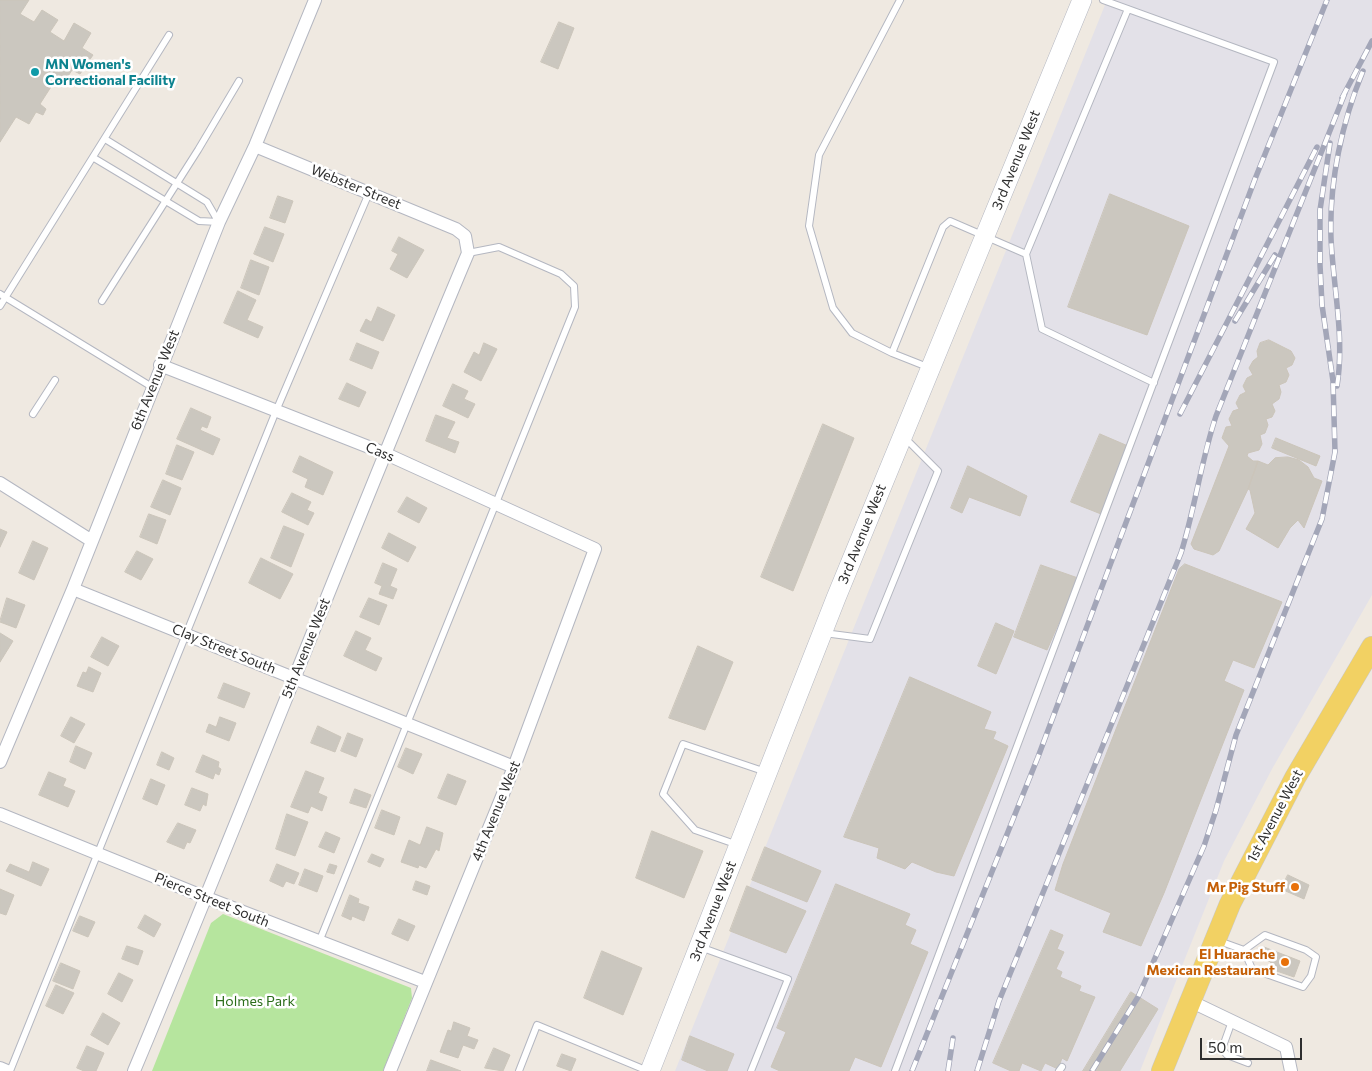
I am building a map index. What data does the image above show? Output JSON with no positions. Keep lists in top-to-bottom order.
{
  "streets": {
    "main road": ["1st Avenue West"],
    "street": [
      "3rd Avenue West",
      "Webster Street",
      "6th Avenue West",
      "Cass",
      "5th Avenue West",
      "Clay Street South",
      "4th Avenue West",
      "Pierce Street South"
    ]
  },
  "crossings": [
    ["Webster Street", "6th Avenue West"],
    ["Webster Street", "5th Avenue West"],
    ["6th Avenue West", "Cass"],
    ["6th Avenue West", "Clay Street South"],
    ["Cass", "5th Avenue West"],
    ["Cass", "4th Avenue West"],
    ["5th Avenue West", "Clay Street South"],
    ["5th Avenue West", "Pierce Street South"],
    ["Clay Street South", "4th Avenue West"],
    ["4th Avenue West", "Pierce Street South"]
  ],
  "parks": ["Holmes Park"],
  "places": ["MN Women's Correctional Facility", "Mr Pig Stuff", "El Huarache Mexican Restaurant"],
  "scale_bar": "50 m"
}
